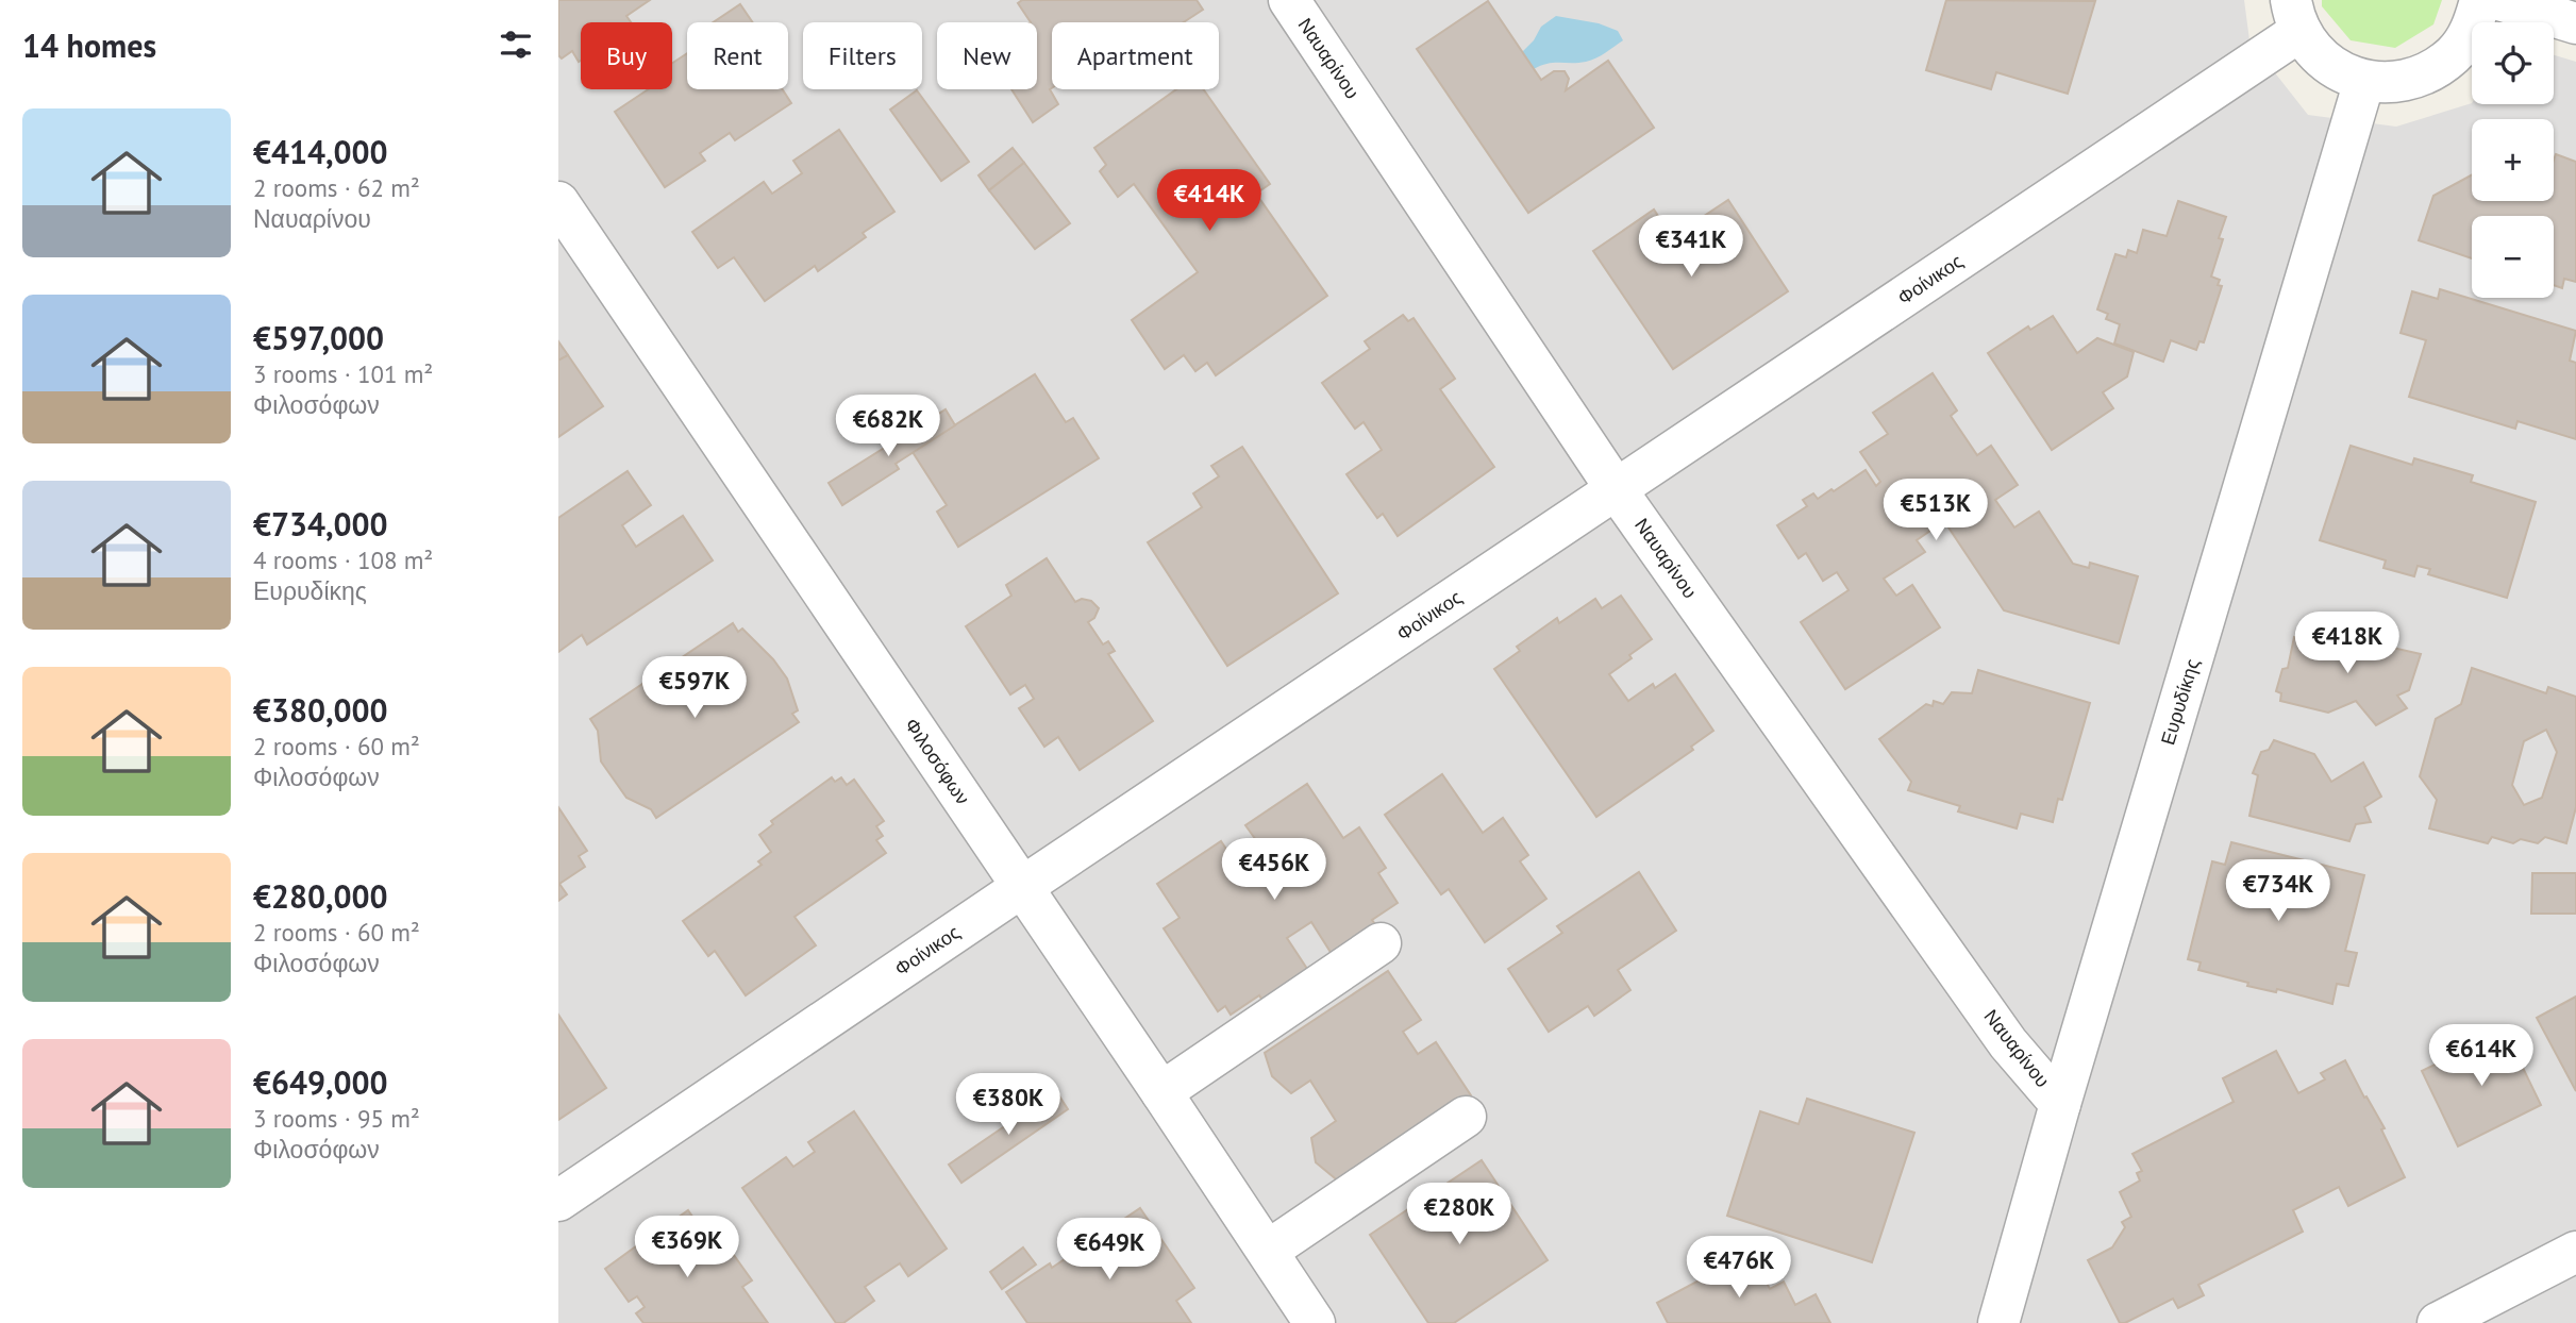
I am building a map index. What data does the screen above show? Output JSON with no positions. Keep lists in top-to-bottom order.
{
  "streets": {
    "street": [
      "Ναυαρίνου",
      "Φοίνικος",
      "Ευρυδίκης",
      "Φιλοσόφων"
    ]
  },
  "crossings": [
    ["Ναυαρίνου", "Φοίνικος"],
    ["Ναυαρίνου", "Ευρυδίκης"],
    ["Φοίνικος", "Φιλοσόφων"]
  ],
  "page": {
    "heading": "14 homes",
    "map_buttons": ["+", "−"],
    "chip": [
      "Buy",
      "Rent",
      "Filters",
      "New",
      "Apartment"
    ],
    "list": [
      {
        "name": "€414,000",
        "note": "2 rooms · 62 m² · Ναυαρίνου"
      },
      {
        "name": "€597,000",
        "note": "3 rooms · 101 m² · Φιλοσόφων"
      },
      {
        "name": "€734,000",
        "note": "4 rooms · 108 m² · Ευρυδίκης"
      },
      {
        "name": "€380,000",
        "note": "2 rooms · 60 m² · Φιλοσόφων"
      },
      {
        "name": "€280,000",
        "note": "2 rooms · 60 m² · Φιλοσόφων"
      },
      {
        "name": "€649,000",
        "note": "3 rooms · 95 m² · Φιλοσόφων"
      }
    ],
    "price": [
      "€414K",
      "€341K",
      "€682K",
      "€513K",
      "€418K",
      "€597K",
      "€456K",
      "€734K",
      "€614K",
      "€380K",
      "€280K",
      "€369K",
      "€649K",
      "€476K"
    ]
  }
}
